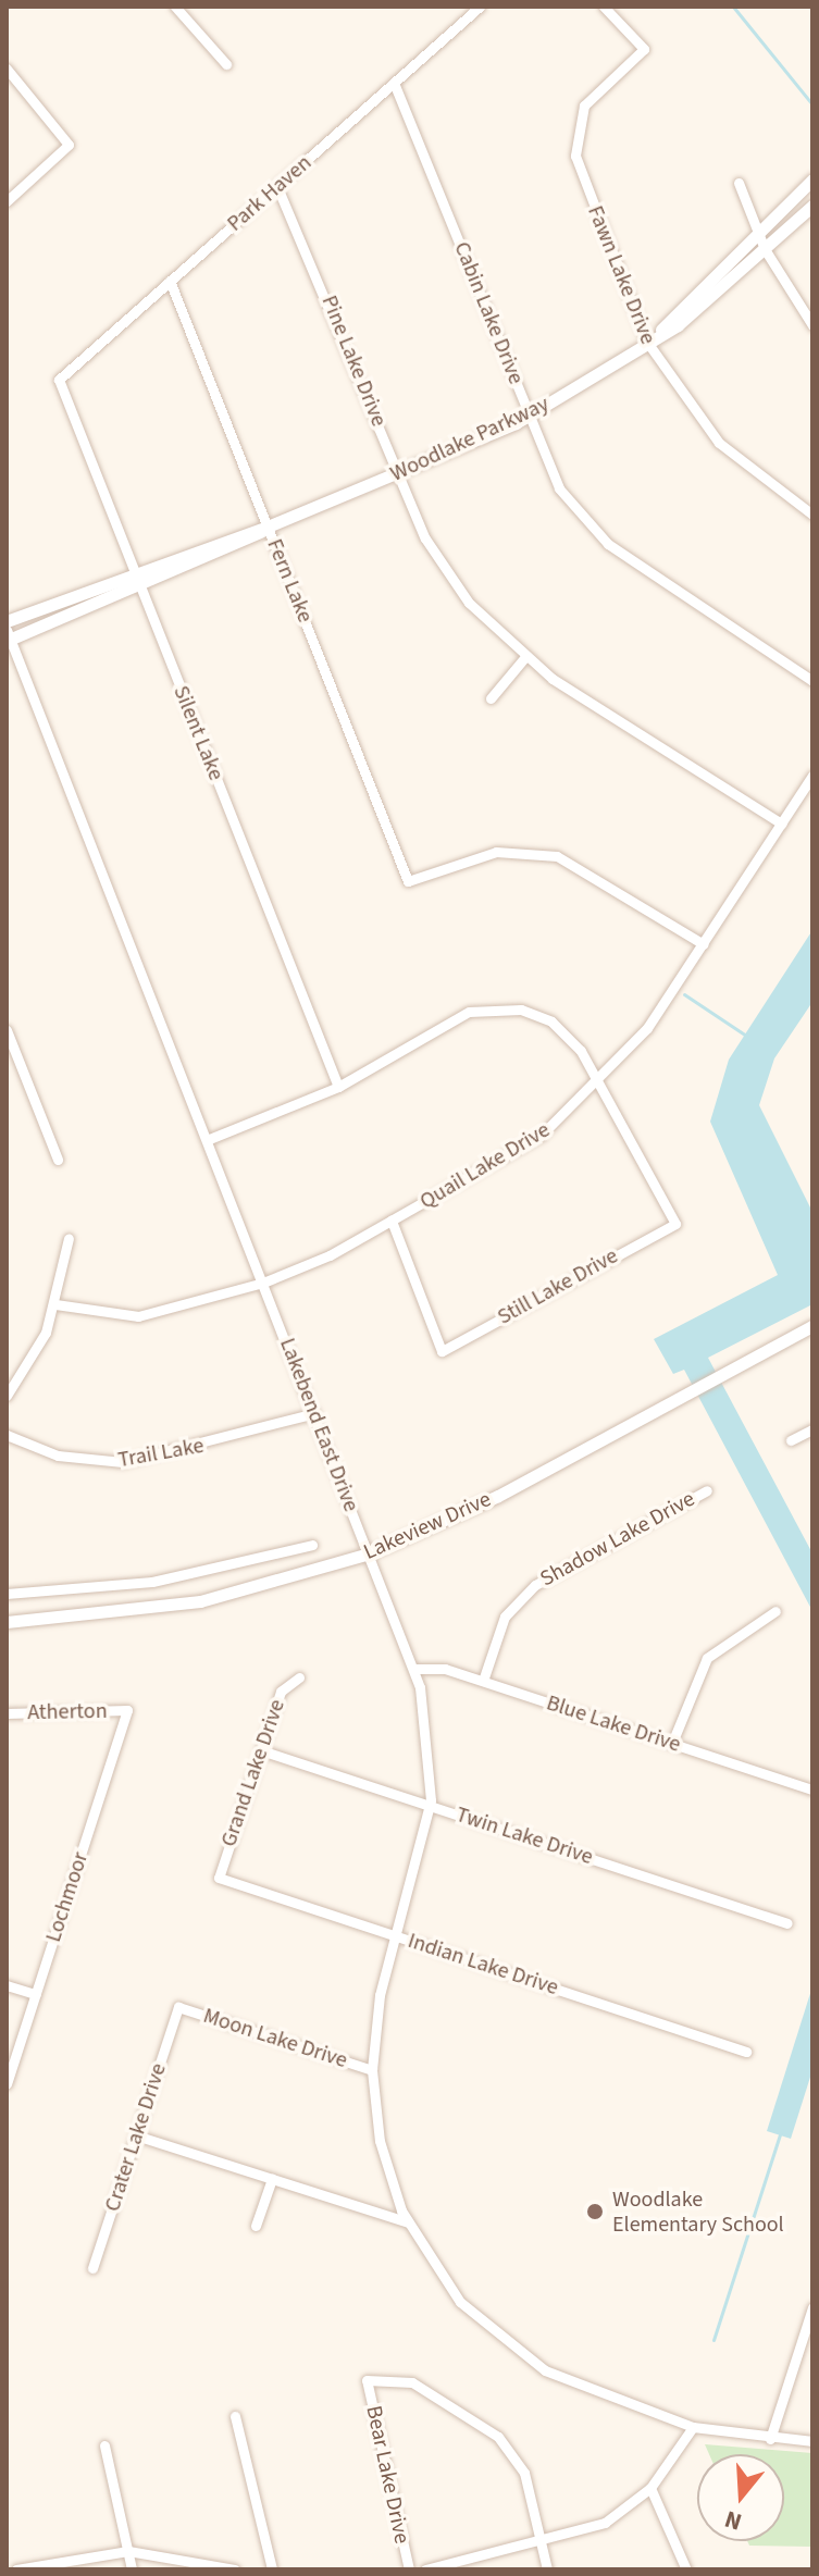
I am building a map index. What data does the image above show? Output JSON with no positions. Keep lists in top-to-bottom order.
{
  "streets": {
    "street": [
      "Park Haven",
      "Fawn Lake Drive",
      "Cabin Lake Drive",
      "Pine Lake Drive",
      "Woodlake Parkway",
      "Fern Lake",
      "Silent Lake",
      "Quail Lake Drive",
      "Still Lake Drive",
      "Lakebend East Drive",
      "Trail Lake",
      "Lakeview Drive",
      "Shadow Lake Drive",
      "Atherton",
      "Blue Lake Drive",
      "Grand Lake Drive",
      "Twin Lake Drive",
      "Lochmoor",
      "Indian Lake Drive",
      "Moon Lake Drive",
      "Crater Lake Drive",
      "Bear Lake Drive"
    ]
  },
  "crossings": [
    ["Park Haven", "Cabin Lake Drive"],
    ["Park Haven", "Pine Lake Drive"],
    ["Park Haven", "Fern Lake"],
    ["Park Haven", "Silent Lake"],
    ["Fawn Lake Drive", "Woodlake Parkway"],
    ["Cabin Lake Drive", "Woodlake Parkway"],
    ["Pine Lake Drive", "Woodlake Parkway"],
    ["Pine Lake Drive", "Quail Lake Drive"],
    ["Woodlake Parkway", "Fern Lake"],
    ["Woodlake Parkway", "Silent Lake"],
    ["Woodlake Parkway", "Lakebend East Drive"],
    ["Fern Lake", "Quail Lake Drive"],
    ["Quail Lake Drive", "Still Lake Drive"],
    ["Quail Lake Drive", "Lakebend East Drive"],
    ["Lakebend East Drive", "Trail Lake"],
    ["Lakebend East Drive", "Lakeview Drive"],
    ["Lakebend East Drive", "Blue Lake Drive"],
    ["Lakebend East Drive", "Twin Lake Drive"],
    ["Lakebend East Drive", "Indian Lake Drive"],
    ["Lakebend East Drive", "Moon Lake Drive"],
    ["Shadow Lake Drive", "Blue Lake Drive"],
    ["Atherton", "Lochmoor"],
    ["Grand Lake Drive", "Twin Lake Drive"],
    ["Grand Lake Drive", "Indian Lake Drive"],
    ["Moon Lake Drive", "Crater Lake Drive"]
  ],
  "places": ["Woodlake Elementary School"],
  "north": "bottom"
}
